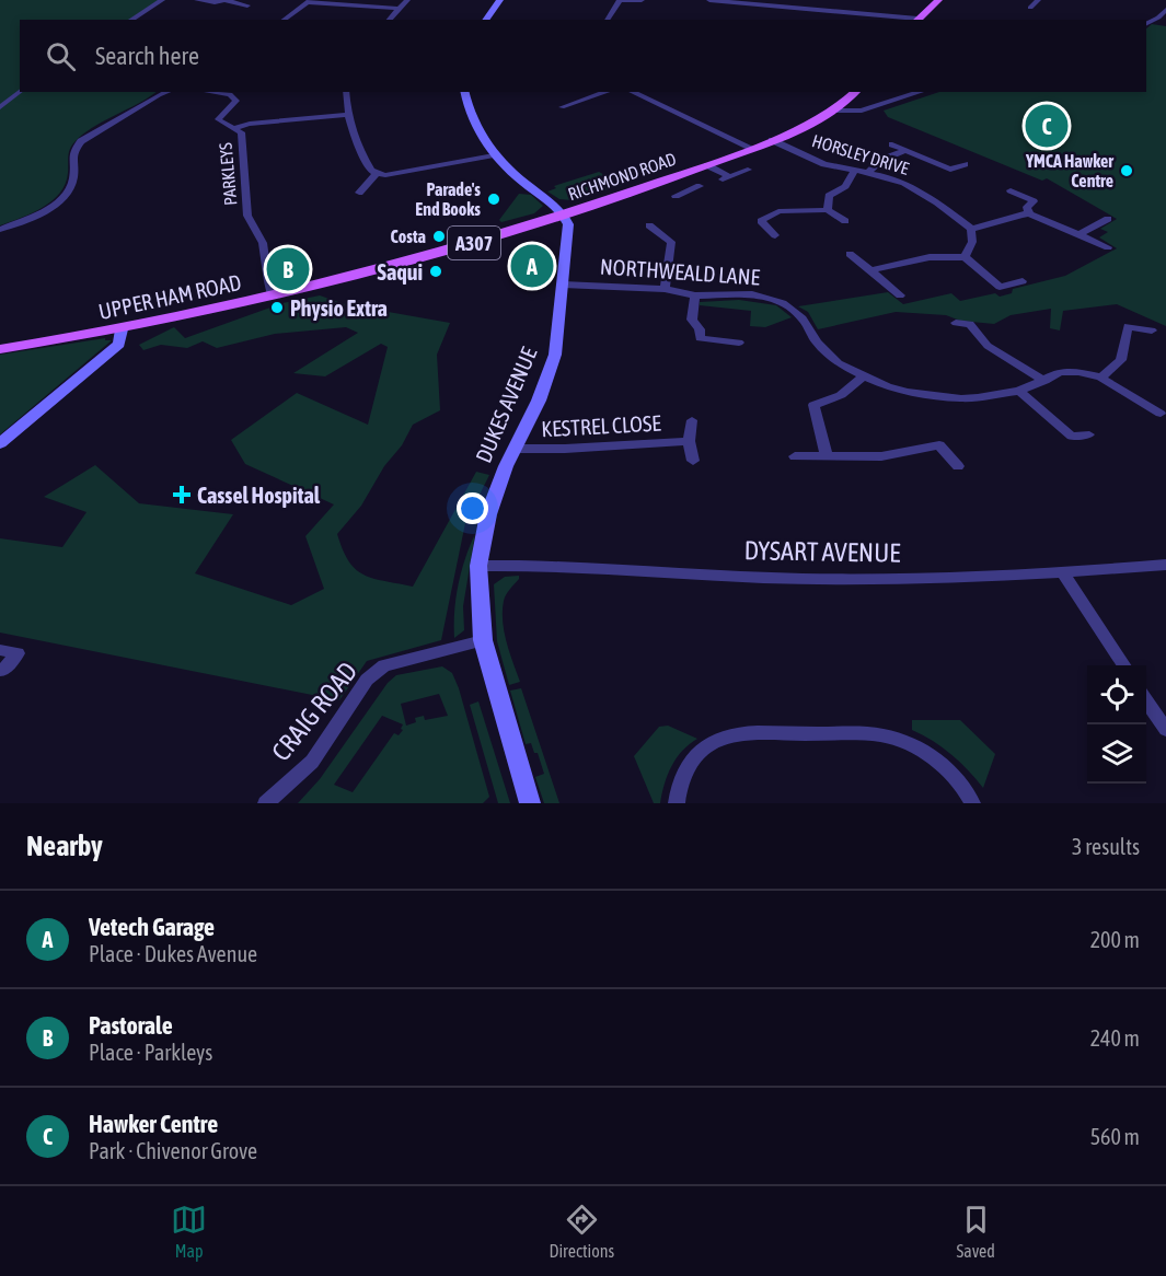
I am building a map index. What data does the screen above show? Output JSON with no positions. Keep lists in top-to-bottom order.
{
  "streets": {
    "main road": ["RICHMOND ROAD", "A307", "UPPER HAM ROAD"],
    "street": [
      "HORSLEY DRIVE",
      "PARKLEYS",
      "NORTHWEALD LANE",
      "DUKES AVENUE",
      "KESTREL CLOSE",
      "DYSART AVENUE",
      "CRAIG ROAD"
    ]
  },
  "crossings": [
    ["HORSLEY DRIVE", "RICHMOND ROAD"],
    ["PARKLEYS", "UPPER HAM ROAD"],
    ["RICHMOND ROAD", "UPPER HAM ROAD"],
    ["RICHMOND ROAD", "DUKES AVENUE"],
    ["NORTHWEALD LANE", "DUKES AVENUE"],
    ["DUKES AVENUE", "KESTREL CLOSE"],
    ["DUKES AVENUE", "DYSART AVENUE"],
    ["DUKES AVENUE", "CRAIG ROAD"]
  ],
  "places": {
    "other": [
      "YMCA Hawker Centre",
      "Parade's End Books",
      "Costa",
      "Saqui",
      "Physio Extra"
    ],
    "health": ["Cassel Hospital"]
  },
  "page": {
    "search": "Search here",
    "pins": ["C", "A", "B"],
    "heading": ["Nearby", "3 results"],
    "list": [
      {
        "mark": "A",
        "name": "Vetech Garage",
        "note": "Place · Dukes Avenue",
        "value": "200 m"
      },
      {
        "mark": "B",
        "name": "Pastorale",
        "note": "Place · Parkleys",
        "value": "240 m"
      },
      {
        "mark": "C",
        "name": "Hawker Centre",
        "note": "Park · Chivenor Grove",
        "value": "560 m"
      }
    ],
    "nav": ["Map", "Directions", "Saved"]
  }
}
